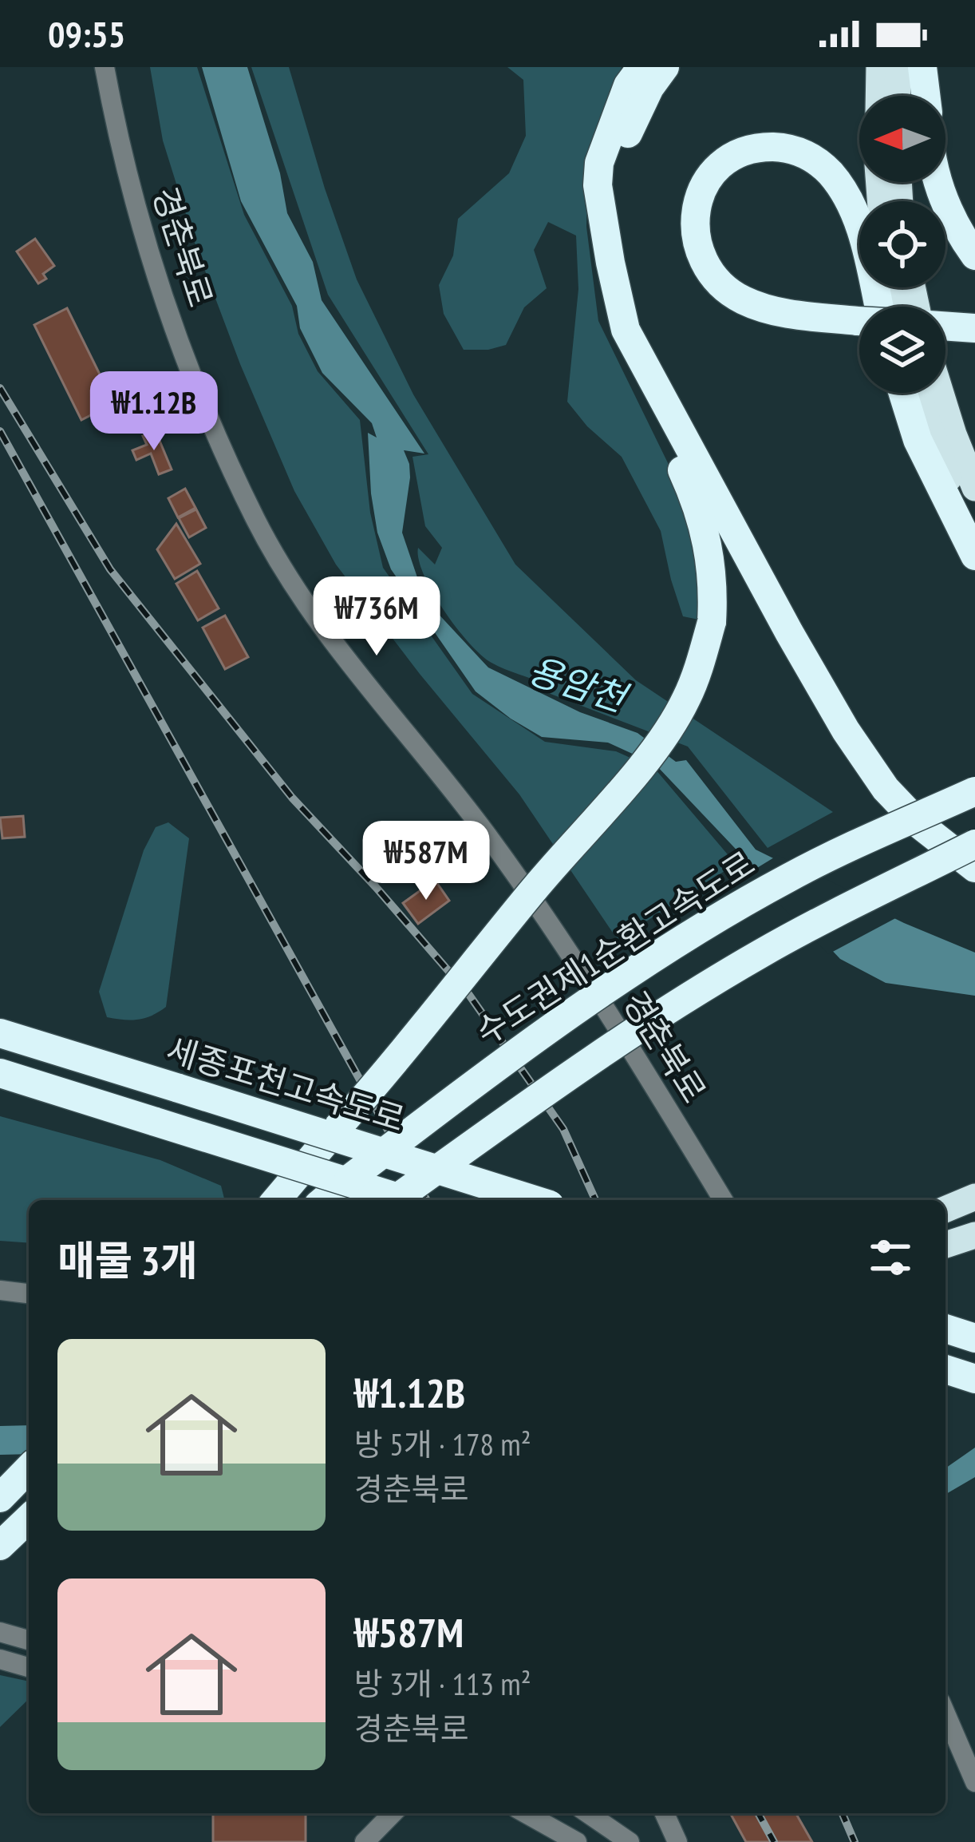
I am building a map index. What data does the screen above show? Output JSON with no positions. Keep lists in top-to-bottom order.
{
  "streets": {
    "highway": ["수도권제1순환고속도로", "세종포천고속도로"],
    "street": ["경춘북로"]
  },
  "water": ["용암천"],
  "north": "left",
  "page": {
    "status": "09:55",
    "price": ["₩1.12B", "₩736M", "₩587M"],
    "heading": "매물 3개",
    "list": [
      {
        "name": "₩1.12B",
        "note": "방 5개 · 178 m² · 경춘북로"
      },
      {
        "name": "₩587M",
        "note": "방 3개 · 113 m² · 경춘북로"
      }
    ]
  }
}
